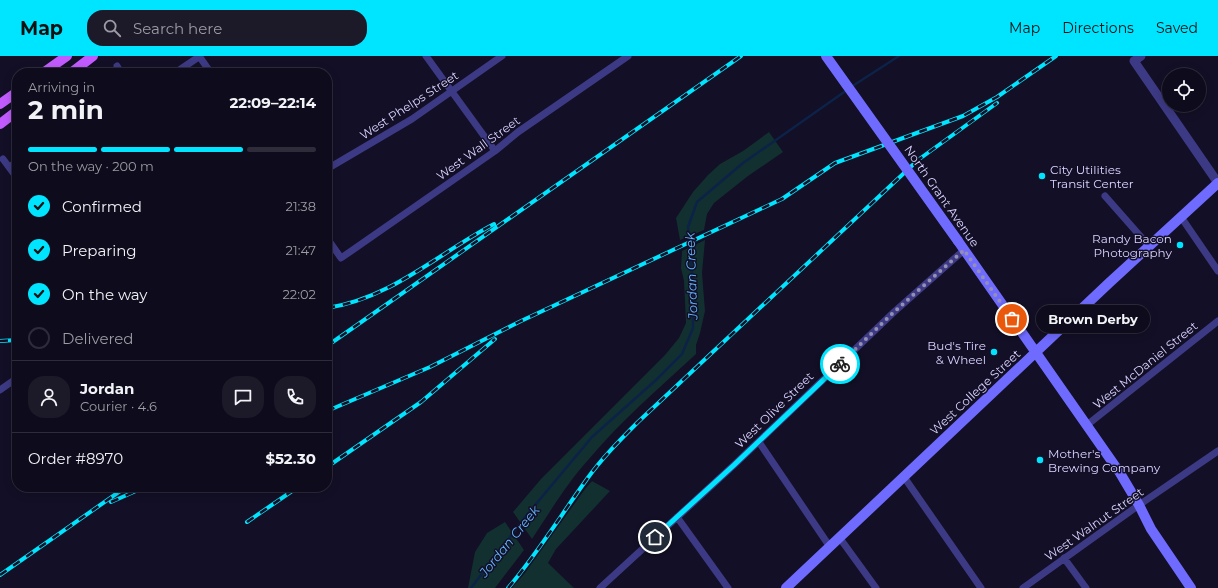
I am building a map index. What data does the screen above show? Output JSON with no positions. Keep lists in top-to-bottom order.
{
  "streets": {
    "main road": ["North Grant Avenue", "West College Street"],
    "street": [
      "West Phelps Street",
      "West Wall Street",
      "West McDaniel Street",
      "West Olive Street",
      "West Walnut Street"
    ]
  },
  "crossings": [
    ["North Grant Avenue", "West McDaniel Street"],
    ["North Grant Avenue", "West College Street"],
    ["North Grant Avenue", "West Olive Street"],
    ["North Grant Avenue", "West Walnut Street"]
  ],
  "water": ["Jordan Creek"],
  "places": [
    "City Utilities Transit Center",
    "Randy Bacon Photography",
    "Brown Derby",
    "Bud's Tire & Wheel",
    "Mother's Brewing Company"
  ],
  "page": {
    "header": "Map",
    "search": "Search here",
    "nav": ["Map", "Directions", "Saved"],
    "heading": ["2 min", "Arriving in", "22:09–22:14"],
    "panel": [
      "Jordan",
      "Courier · 4.6",
      "Order #8970",
      "$52.30"
    ],
    "bar": "On the way · 200 m",
    "list": [
      ["Confirmed", "21:38"],
      ["Preparing", "21:47"],
      ["On the way", "22:02"],
      "Delivered"
    ],
    "bubble": "Brown Derby"
  }
}
